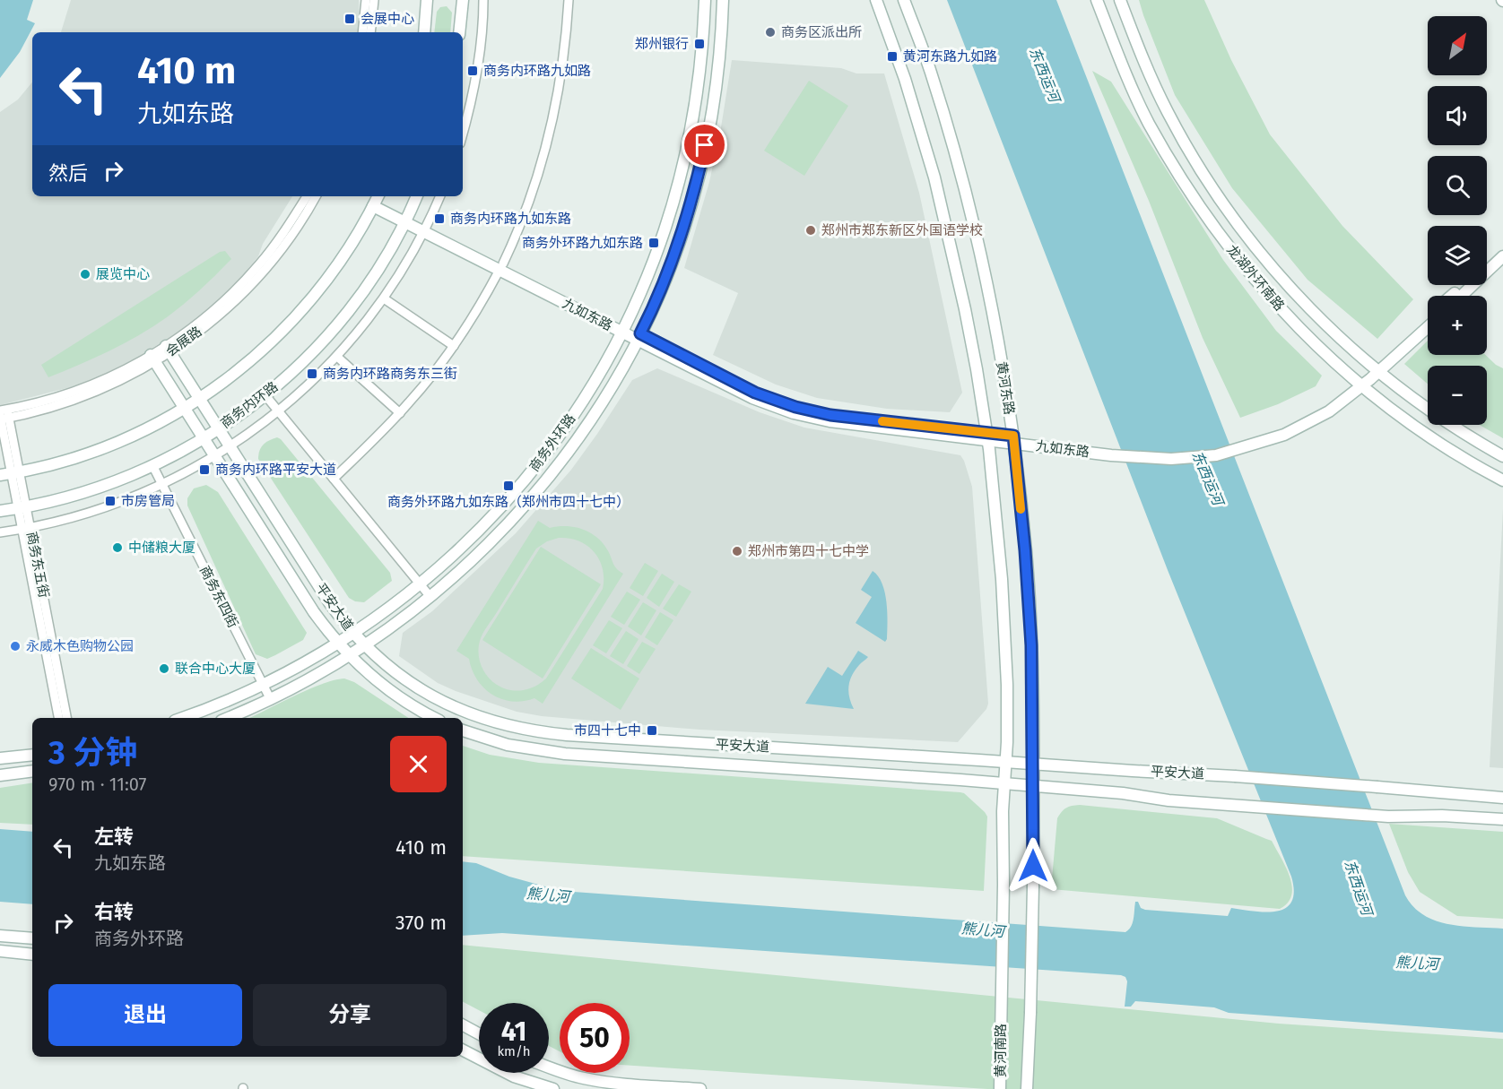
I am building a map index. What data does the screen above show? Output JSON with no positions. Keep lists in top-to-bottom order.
{
  "streets": {
    "main road": [
      "龙湖外环南路",
      "九如东路",
      "黄河东路",
      "商务内环路",
      "商务外环路",
      "平安大道",
      "黄河南路"
    ],
    "street": ["会展路", "商务东五街", "商务东四街"]
  },
  "crossings": [
    ["龙湖外环南路", "九如东路"],
    ["九如东路", "黄河东路"],
    ["九如东路", "商务内环路"],
    ["九如东路", "商务外环路"],
    ["会展路", "商务东五街"],
    ["会展路", "平安大道"],
    ["黄河东路", "平安大道"],
    ["黄河东路", "黄河南路"],
    ["商务内环路", "商务东五街"],
    ["商务内环路", "商务东四街"],
    ["商务内环路", "平安大道"],
    ["商务外环路", "商务东四街"],
    ["商务外环路", "平安大道"]
  ],
  "water": ["东西运河", "熊儿河"],
  "places": {
    "transit": [
      "会展中心",
      "郑州银行",
      "黄河东路九如路",
      "商务内环路九如路",
      "商务内环路九如东路",
      "商务外环路九如东路",
      "商务内环路商务东三街",
      "商务内环路平安大道",
      "商务外环路九如东路（郑州市四十七中）",
      "市房管局",
      "市四十七中"
    ],
    "other": [
      "商务区派出所",
      "郑州市郑东新区外国语学校",
      "展览中心",
      "中储粮大厦",
      "郑州市第四十七中学",
      "永威木色购物公园",
      "联合中心大厦"
    ]
  },
  "north": "top right",
  "page": {
    "map_buttons": ["+", "−"],
    "turn": ["410 m", "九如东路"],
    "then": "然后",
    "heading": ["3 分钟", "970 m · 11:07"],
    "list": [
      {
        "name": "左转",
        "note": "九如东路",
        "value": "410 m"
      },
      {
        "name": "右转",
        "note": "商务外环路",
        "value": "370 m"
      }
    ],
    "buttons": ["退出", "分享"],
    "speed": "41 km/h",
    "limit": "50"
  }
}
